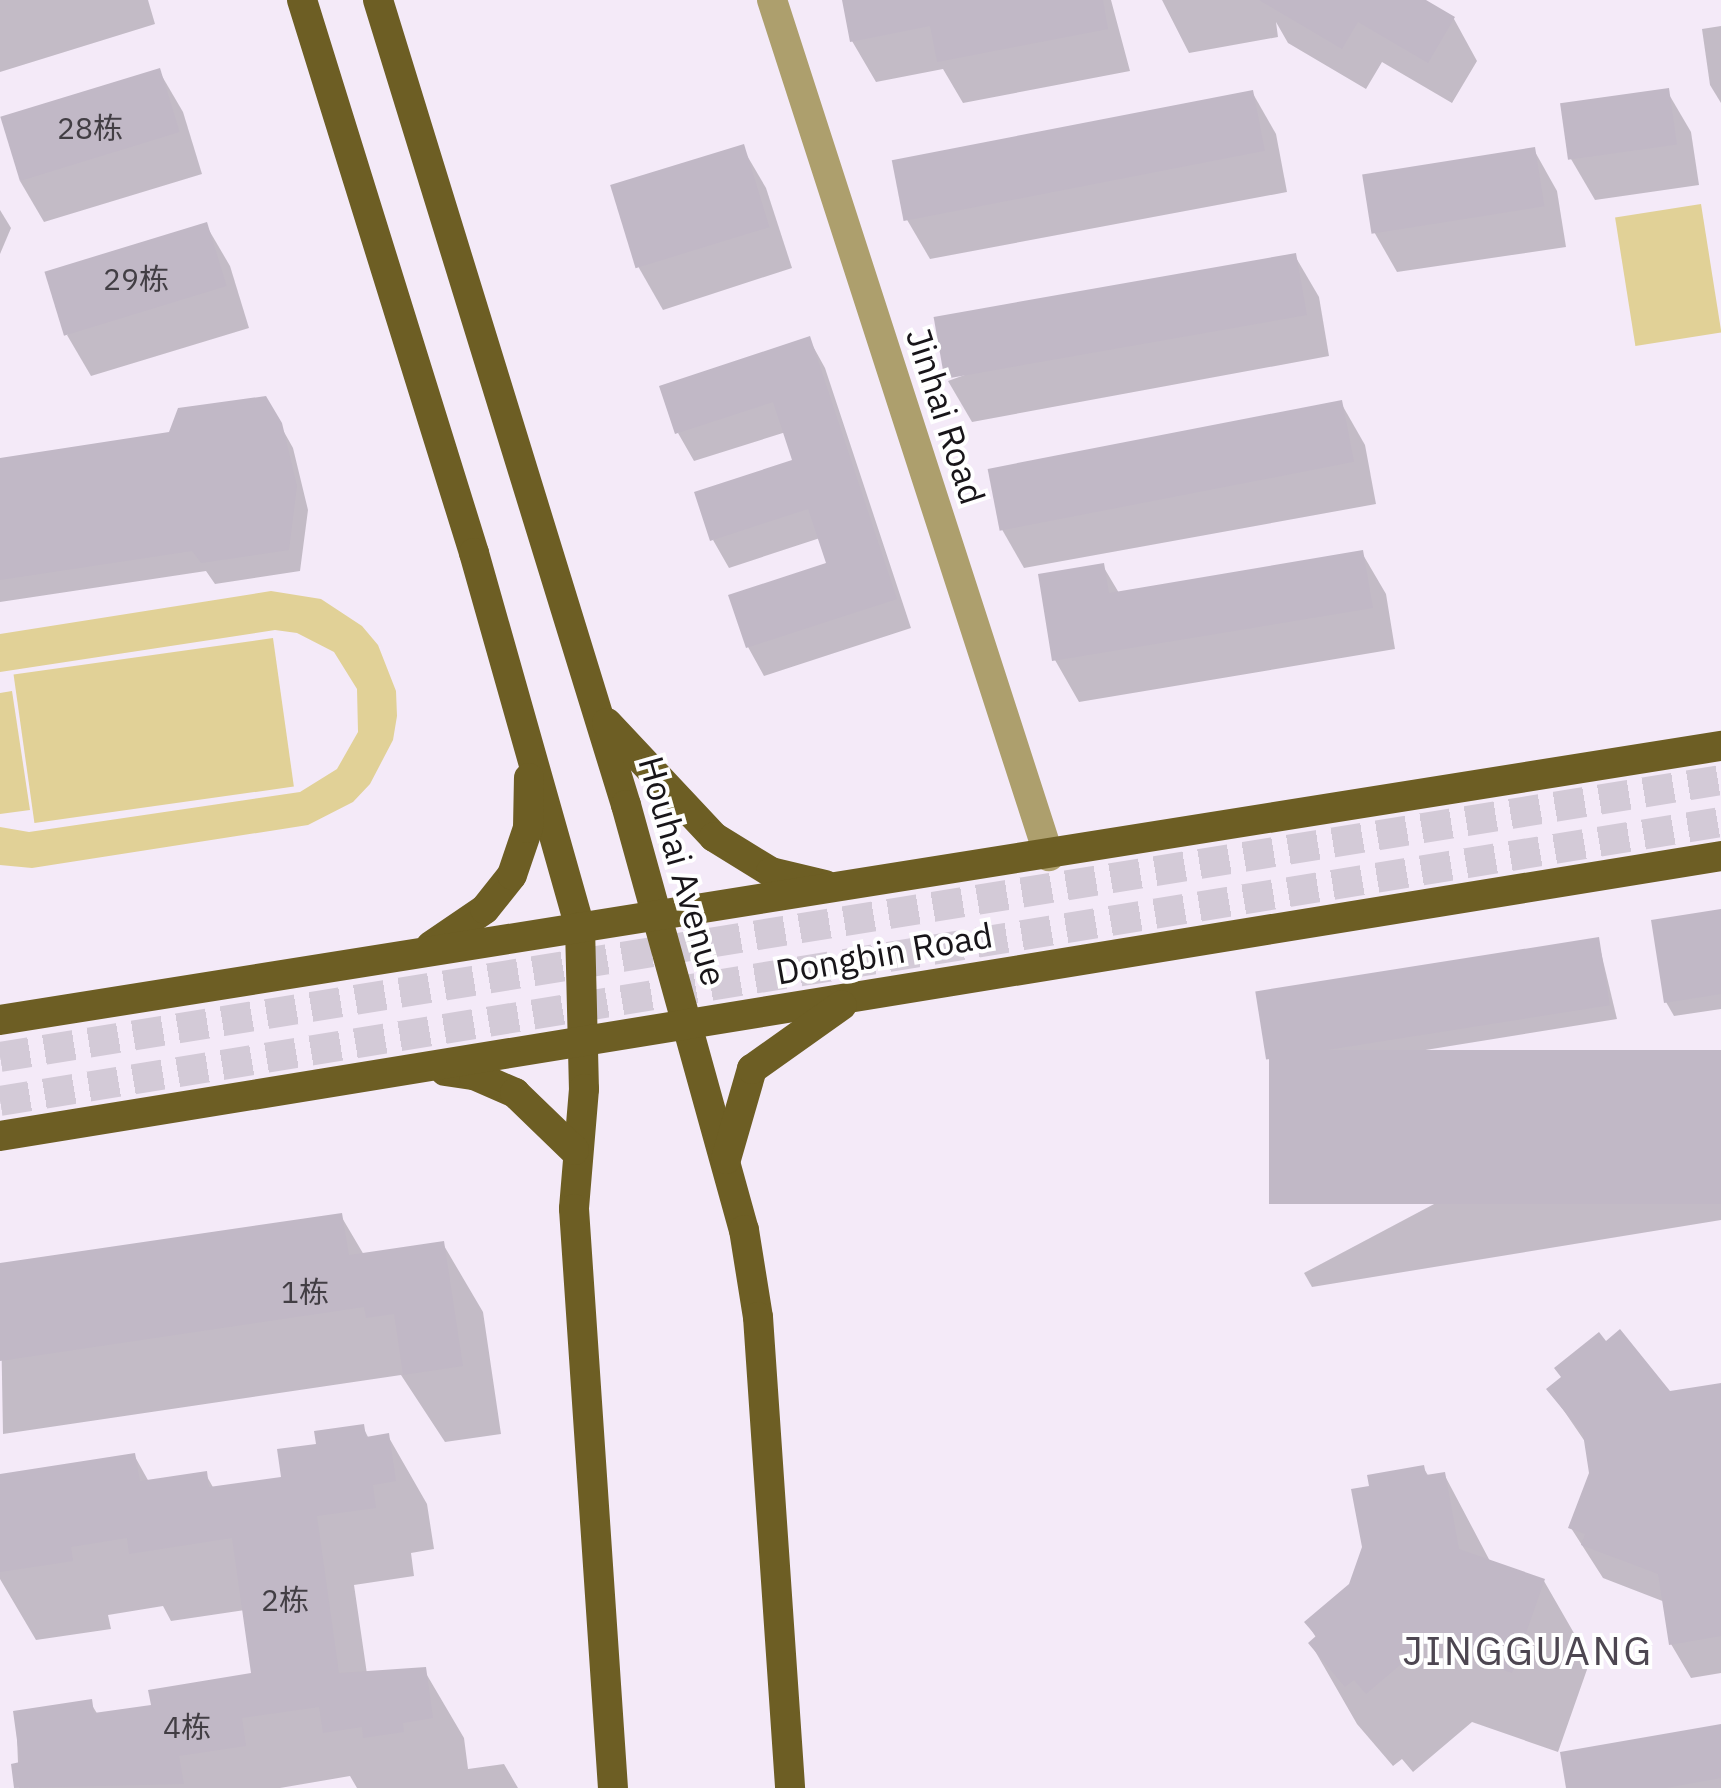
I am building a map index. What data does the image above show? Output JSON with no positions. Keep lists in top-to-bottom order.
{
  "streets": {
    "main road": ["Houhai Avenue", "Dongbin Road"],
    "street": ["Jinhai Road"]
  },
  "crossings": [
    ["Jinhai Road", "Dongbin Road"],
    ["Houhai Avenue", "Dongbin Road"]
  ],
  "districts": ["JINGGUANG"],
  "house_numbers": [
    "28栋",
    "29栋",
    "1栋",
    "2栋",
    "4栋"
  ]
}
